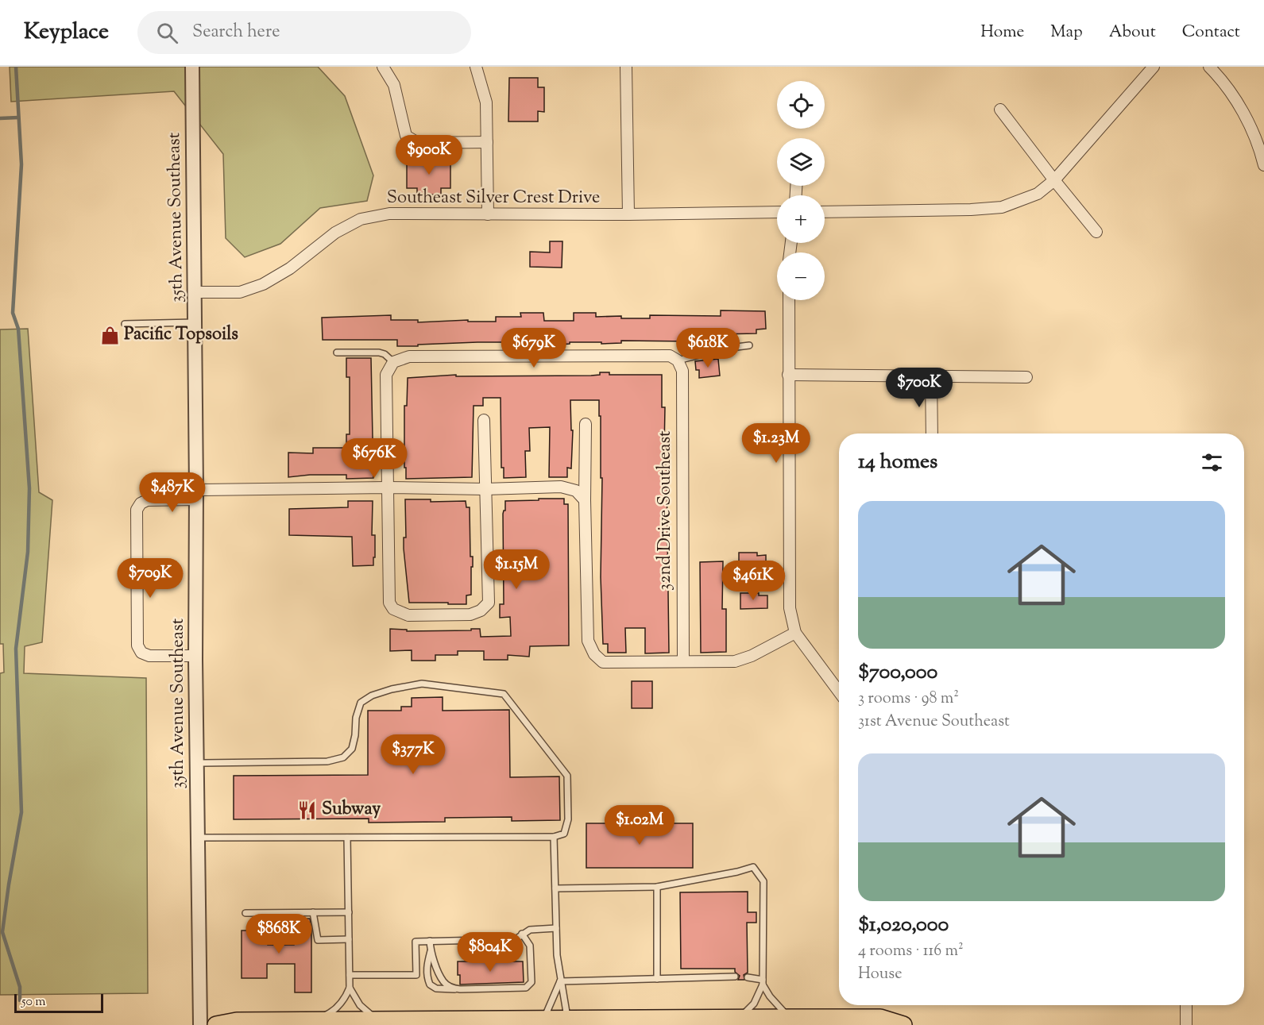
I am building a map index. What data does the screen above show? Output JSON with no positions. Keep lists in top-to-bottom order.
{
  "streets": {
    "street": ["Southeast Silver Crest Drive", "35th Avenue Southeast", "32nd Drive Southeast"]
  },
  "crossings": [
    ["Southeast Silver Crest Drive", "35th Avenue Southeast"]
  ],
  "places": {
    "shop": ["Pacific Topsoils"],
    "restaurant": ["Subway"]
  },
  "scale_bar": "50 m",
  "page": {
    "header": "Keyplace",
    "search": "Search here",
    "nav": [
      "Home",
      "Map",
      "About",
      "Contact"
    ],
    "map_buttons": ["+", "−"],
    "price": [
      "$900K",
      "$679K",
      "$618K",
      "$700K",
      "$1.23M",
      "$676K",
      "$487K",
      "$1.15M",
      "$709K",
      "$461K",
      "$377K",
      "$1.02M",
      "$868K",
      "$804K"
    ],
    "heading": "14 homes",
    "list": [
      {
        "name": "$700,000",
        "note": "3 rooms · 98 m² · 31st Avenue Southeast"
      },
      {
        "name": "$1,020,000",
        "note": "4 rooms · 116 m² · House"
      }
    ],
    "scale": "50 m"
  }
}
